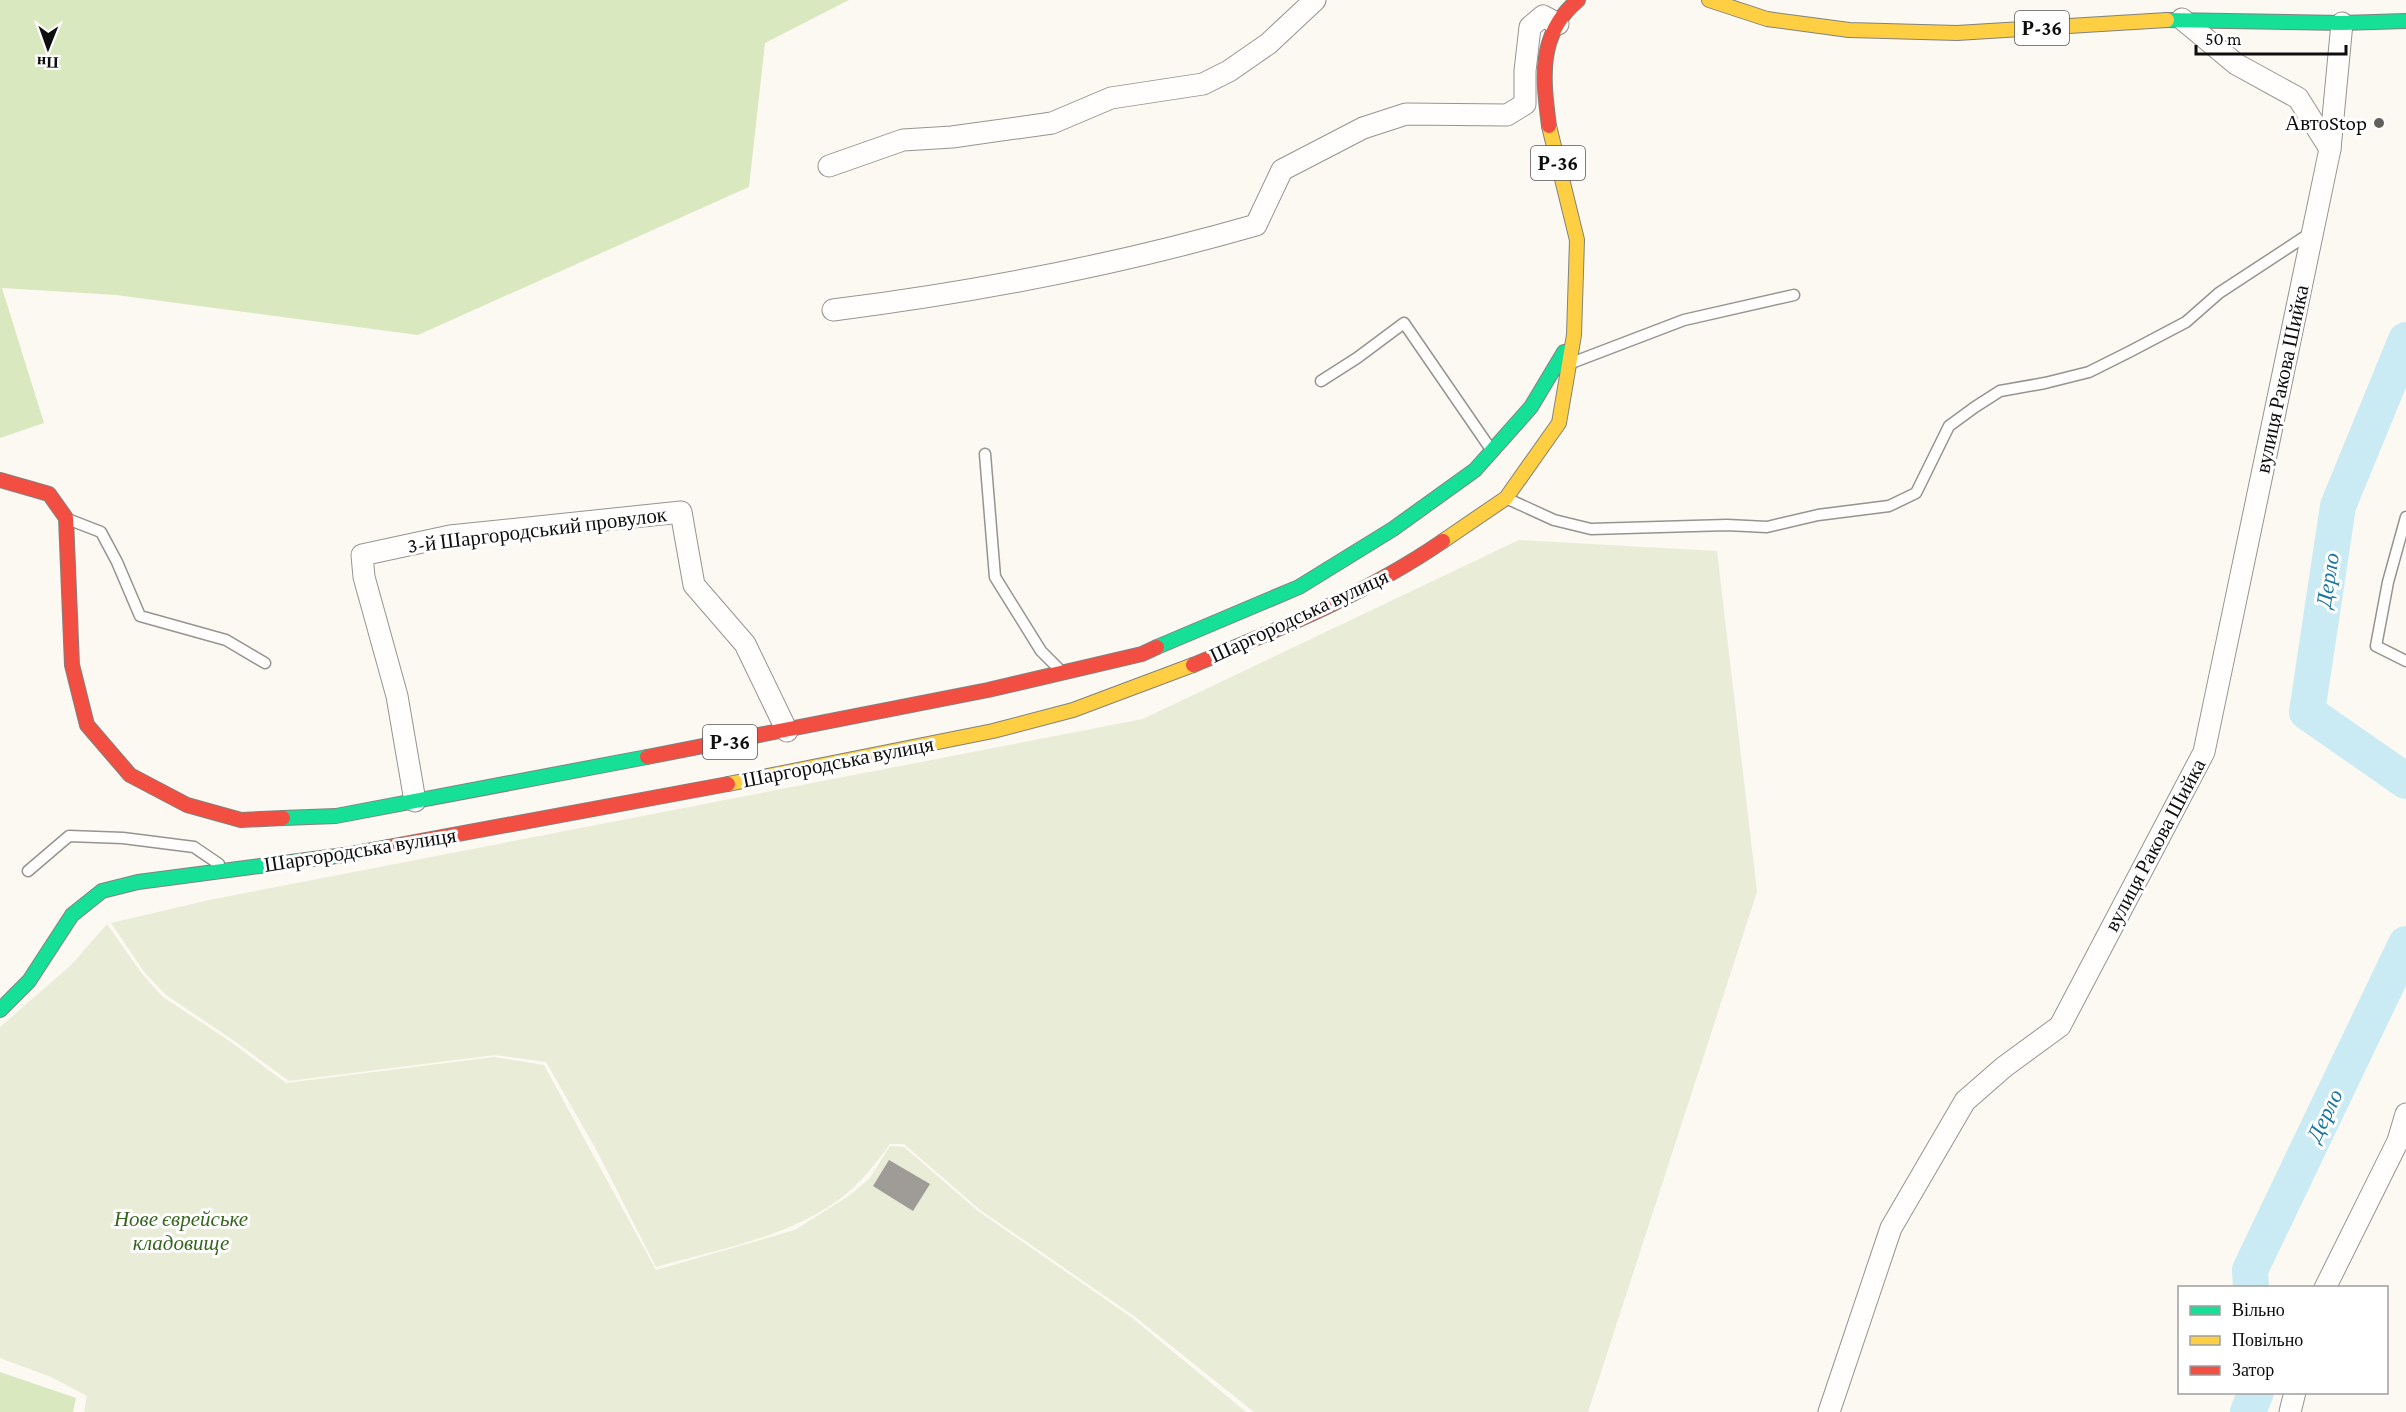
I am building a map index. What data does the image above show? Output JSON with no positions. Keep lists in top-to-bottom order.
{
  "streets": {
    "main road": ["Р-36", "Шаргородська вулиця"],
    "street": ["вулиця Ракова Шийка", "3-й Шаргородський провулок"]
  },
  "crossings": [
    ["Р-36", "вулиця Ракова Шийка"],
    ["3-й Шаргородський провулок", "Шаргородська вулиця"]
  ],
  "water": ["Дерло"],
  "parks": ["Нове єврейське кладовище"],
  "places": ["АвтоStop"],
  "legend": ["Вільно", "Повільно", "Затор"],
  "scale_bar": "50 m",
  "north": "bottom"
}
